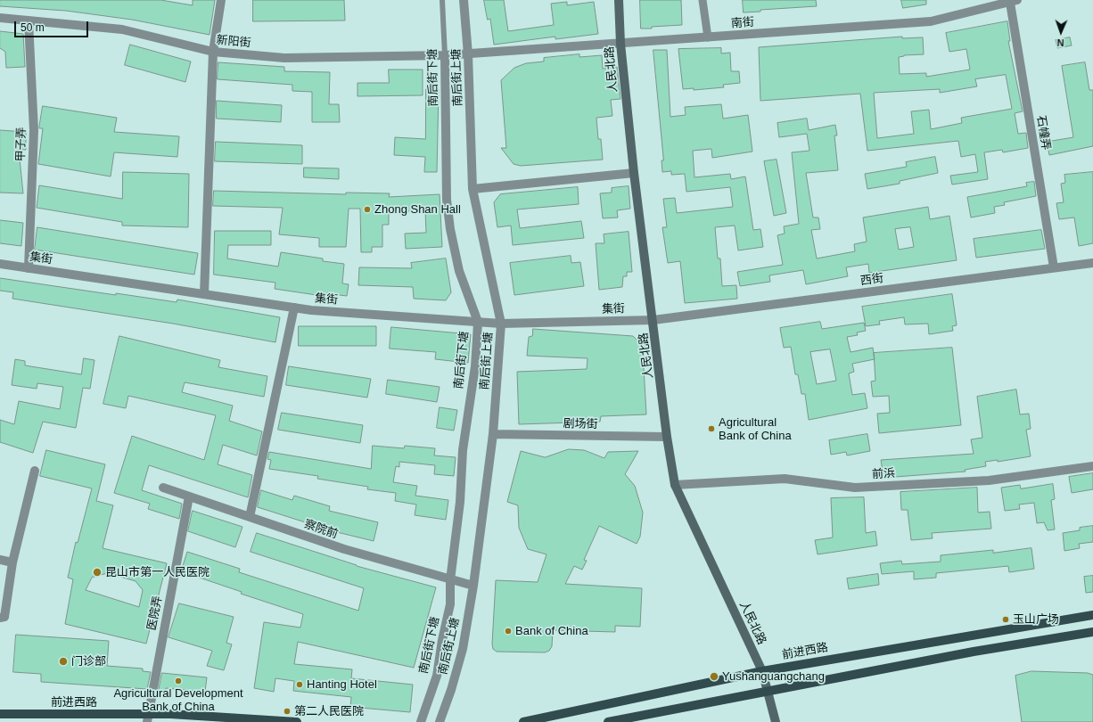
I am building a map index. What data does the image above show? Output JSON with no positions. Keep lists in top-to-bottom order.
{
  "streets": {
    "main road": ["人民北路", "前进西路"],
    "street": [
      "南街",
      "新阳街",
      "南后街下塘",
      "南后街上塘",
      "石幢弄",
      "甲子弄",
      "集街",
      "西街",
      "剧场街",
      "前浜",
      "察院前",
      "医院弄"
    ]
  },
  "crossings": [
    ["南街", "新阳街"],
    ["南街", "人民北路"],
    ["南街", "南后街上塘"],
    ["南街", "石幢弄"],
    ["新阳街", "南后街下塘"],
    ["新阳街", "南后街上塘"],
    ["新阳街", "甲子弄"],
    ["人民北路", "集街"],
    ["人民北路", "西街"],
    ["人民北路", "剧场街"],
    ["人民北路", "前浜"],
    ["人民北路", "前进西路"],
    ["南后街下塘", "集街"],
    ["南后街下塘", "察院前"],
    ["南后街上塘", "集街"],
    ["南后街上塘", "剧场街"],
    ["南后街上塘", "察院前"],
    ["石幢弄", "西街"],
    ["甲子弄", "集街"],
    ["集街", "西街"],
    ["察院前", "医院弄"],
    ["医院弄", "前进西路"]
  ],
  "places": [
    "Zhong Shan Hall",
    "Agricultural Bank of China",
    "昆山市第一人民医院",
    "玉山广场",
    "Bank of China",
    "门诊部",
    "Yushanguangchang",
    "Agricultural Development Bank of China",
    "Hanting Hotel",
    "第二人民医院"
  ],
  "scale_bar": "50 m",
  "north": "bottom"
}
